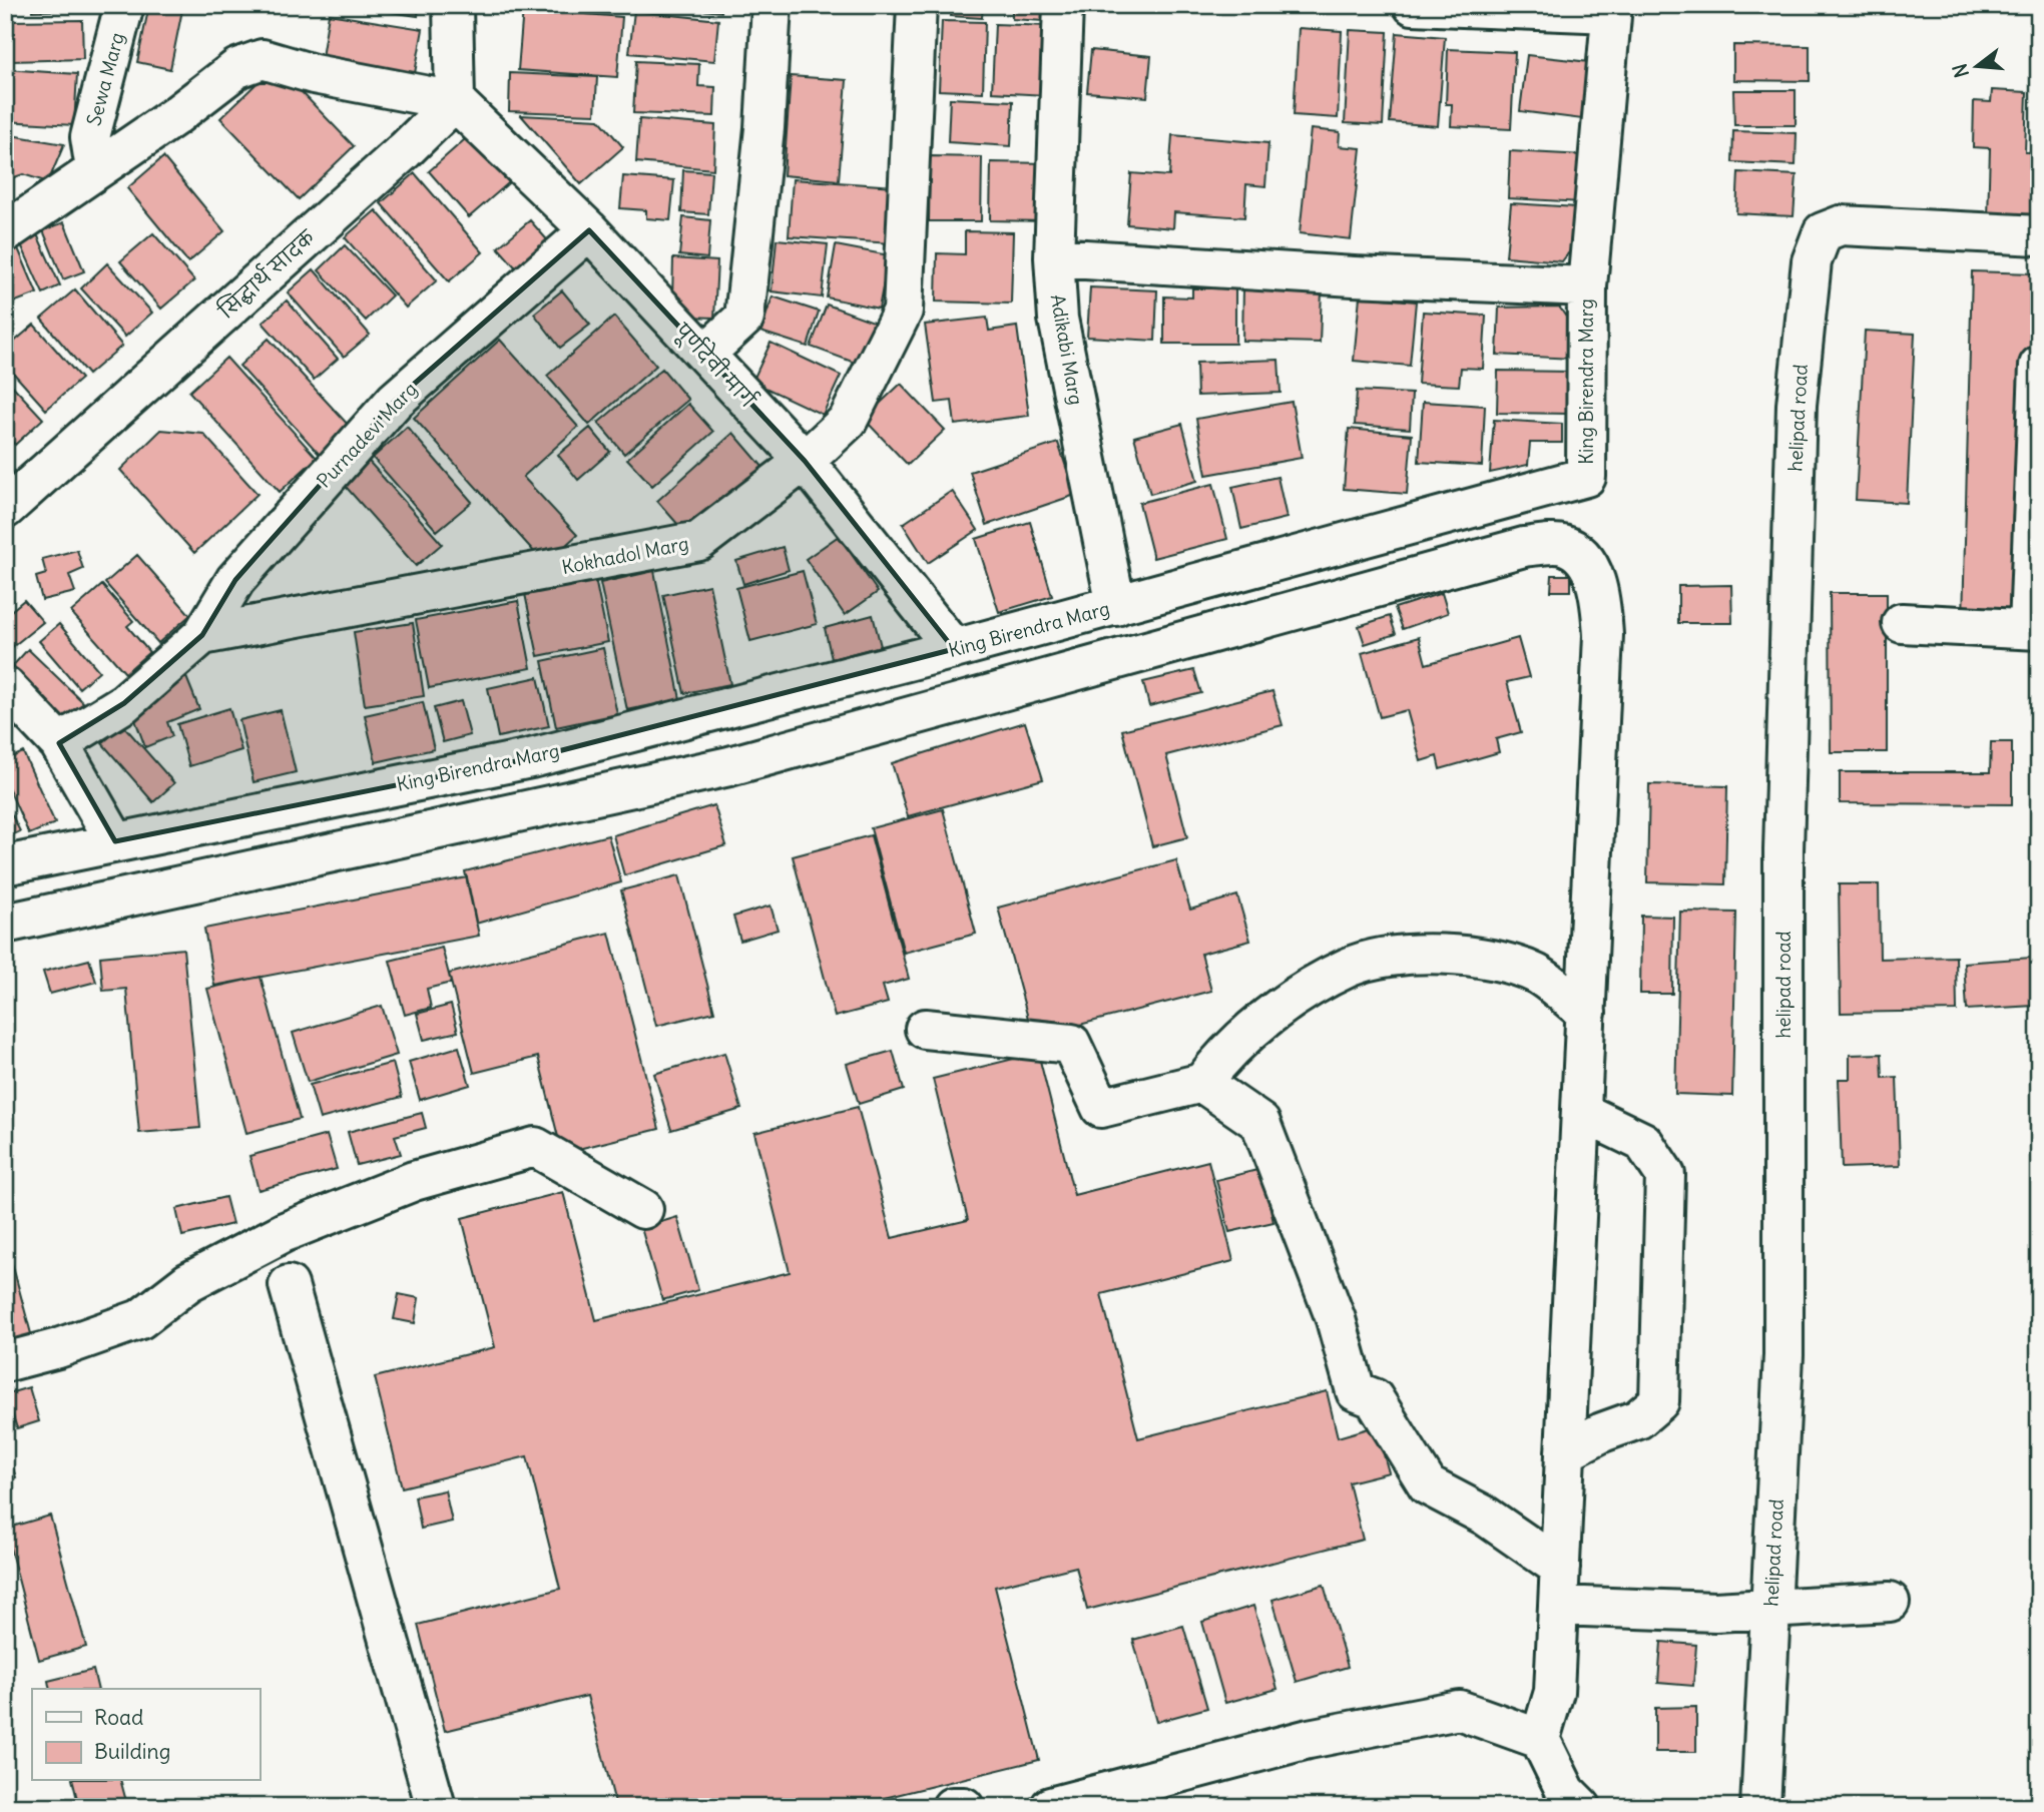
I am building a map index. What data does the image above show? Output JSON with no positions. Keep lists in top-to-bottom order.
{
  "streets": {
    "street": [
      "Sewa Marg",
      "सिद्धार्थ सादक",
      "Adikabi Marg",
      "पूर्णदेवी मार्ग",
      "King Birendra Marg",
      "helipad road",
      "Purnadevi Marg",
      "Kokhadol Marg"
    ]
  },
  "crossings": [
    ["सिद्धार्थ सादक", "पूर्णदेवी मार्ग"],
    ["Adikabi Marg", "King Birendra Marg"],
    ["पूर्णदेवी मार्ग", "King Birendra Marg"],
    ["पूर्णदेवी मार्ग", "Purnadevi Marg"],
    ["पूर्णदेवी मार्ग", "Kokhadol Marg"],
    ["Purnadevi Marg", "Kokhadol Marg"]
  ],
  "legend": ["Road", "Building"],
  "north": "left"
}
